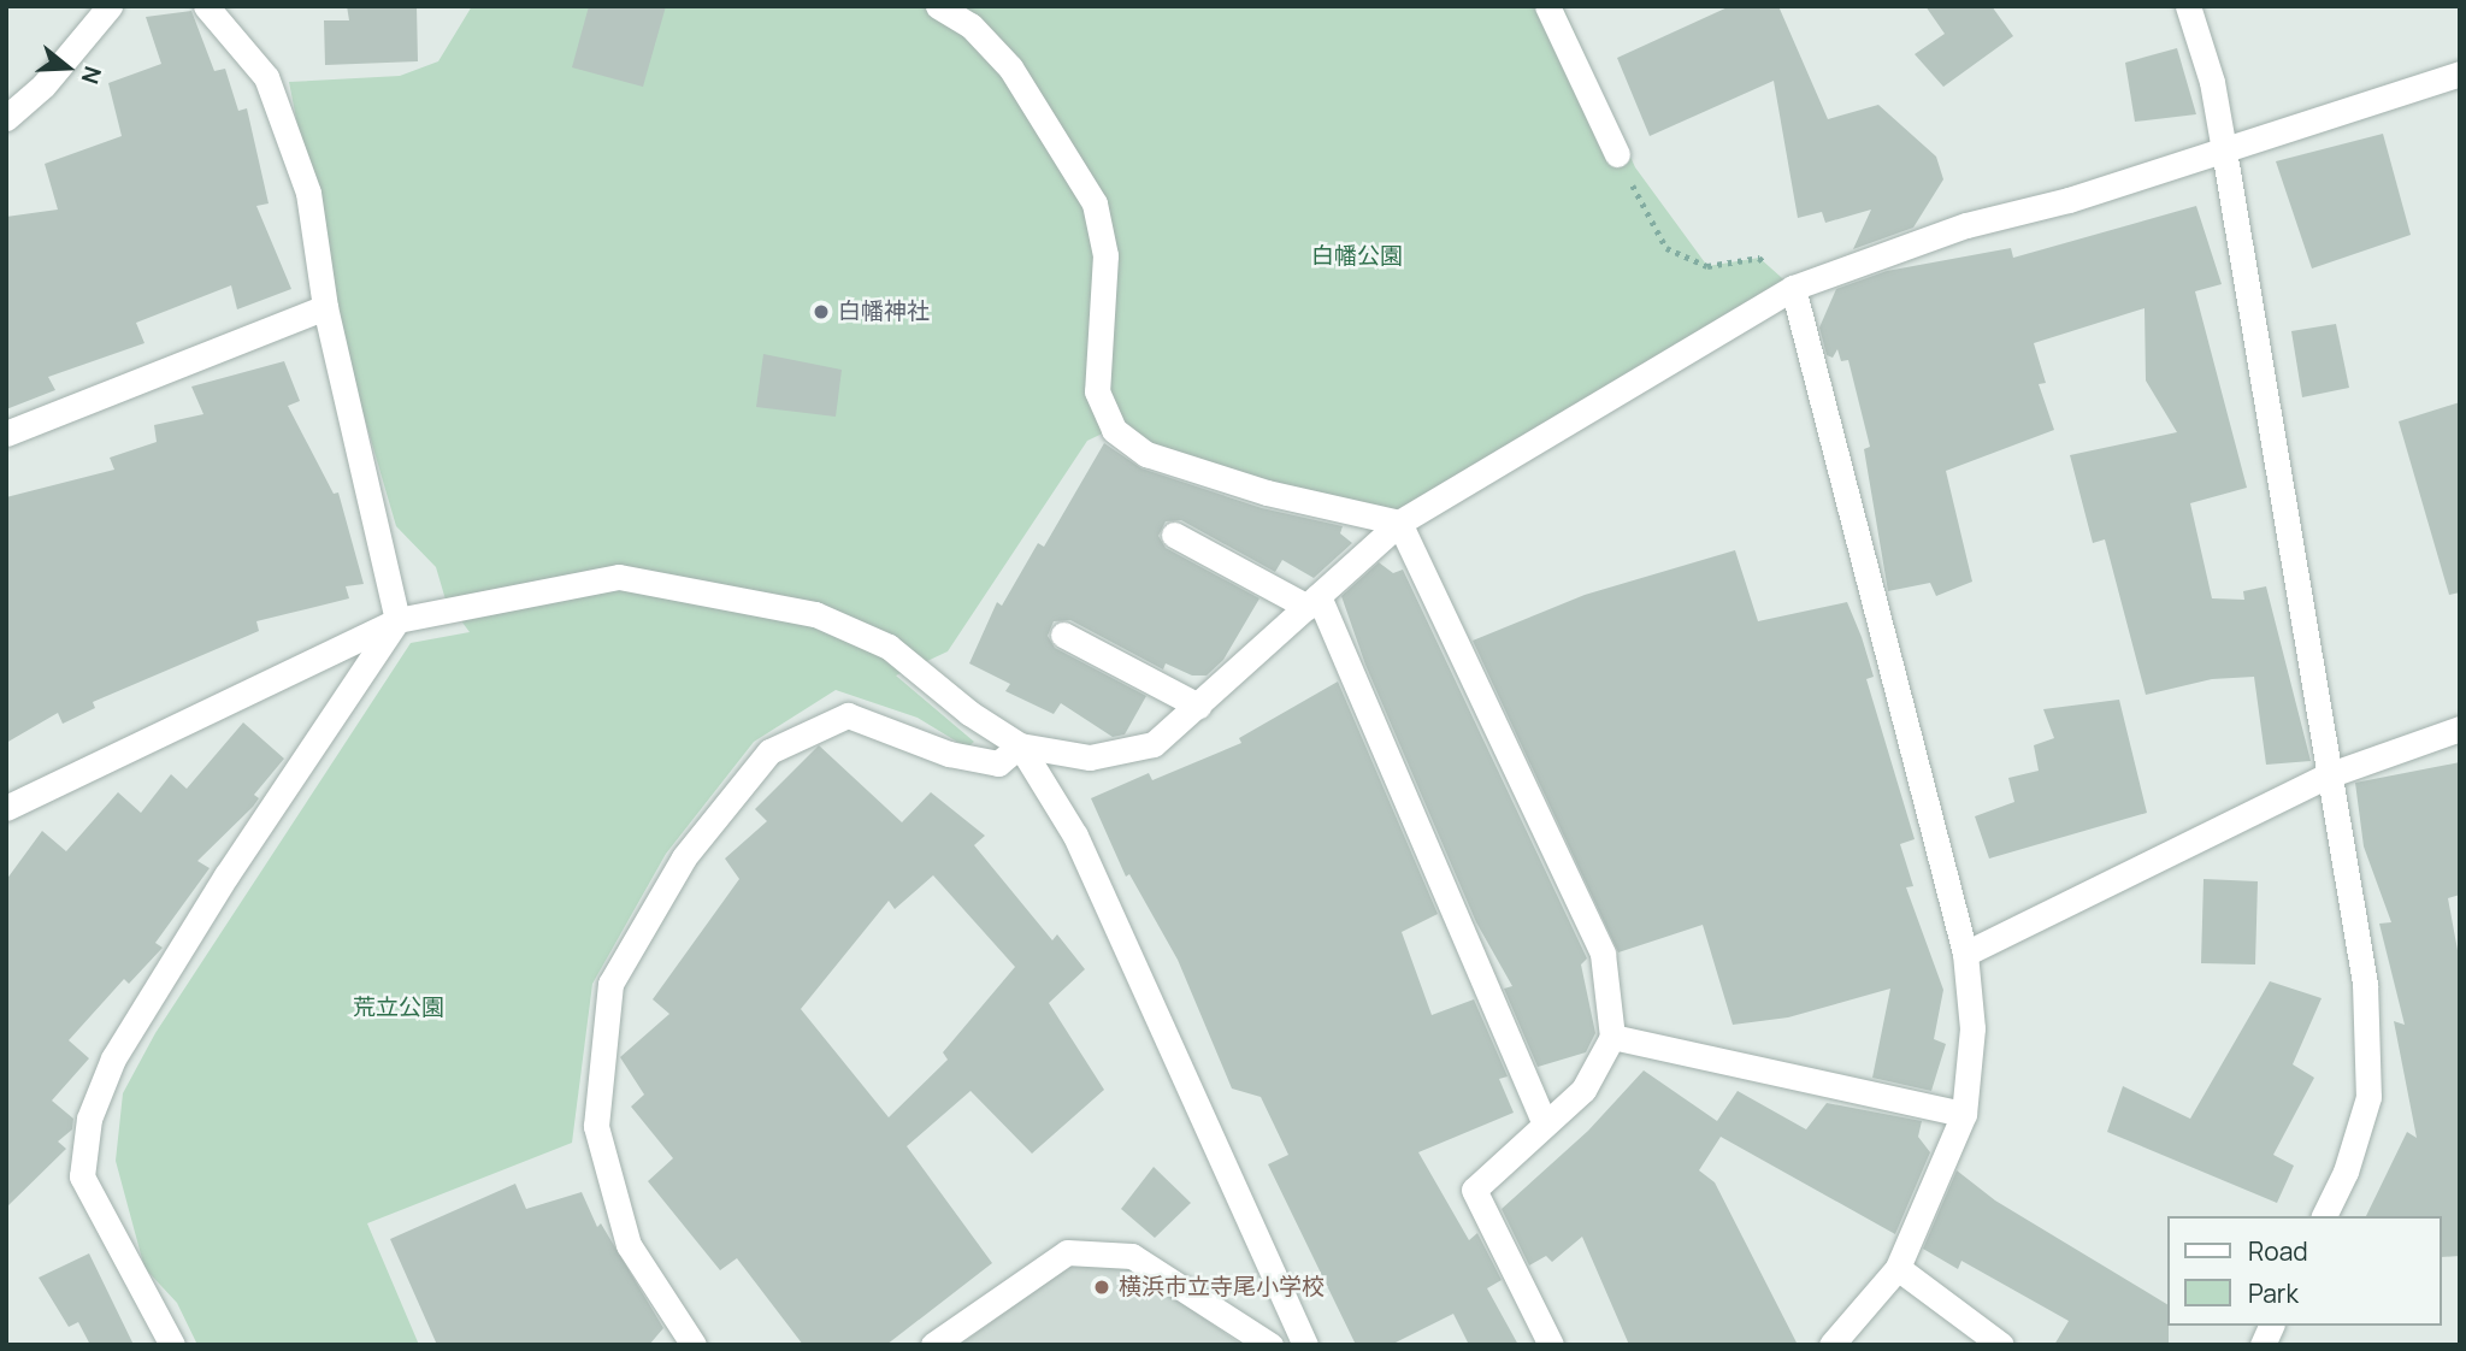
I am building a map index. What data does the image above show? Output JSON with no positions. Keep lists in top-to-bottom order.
{
  "parks": ["白幡公園", "荒立公園"],
  "places": ["白幡神社", "横浜市立寺尾小学校"],
  "legend": ["Road", "Park"],
  "north": "right"
}
